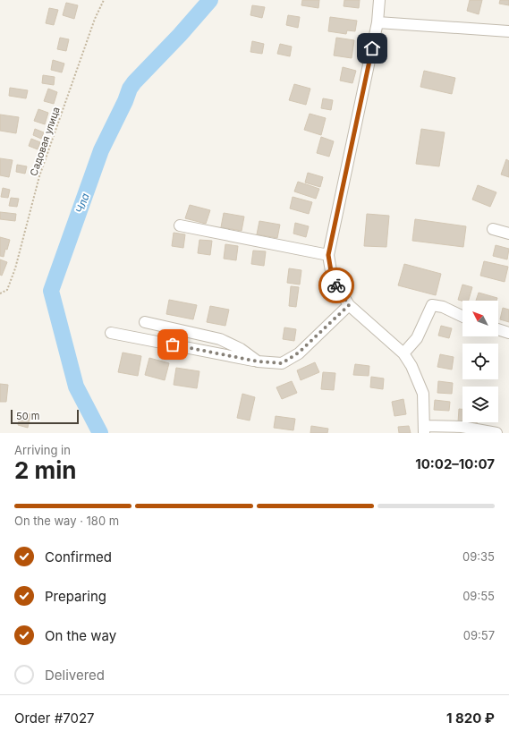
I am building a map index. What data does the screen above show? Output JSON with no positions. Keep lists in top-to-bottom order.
{
  "streets": {
    "path": ["Садовая улица"]
  },
  "water": ["Чла"],
  "scale_bar": "50 m",
  "north": "top left",
  "page": {
    "scale": "50 m",
    "heading": ["2 min", "Arriving in", "10:02–10:07"],
    "panel": ["Order #7027", "1 820 ₽"],
    "bar": "On the way · 180 m",
    "list": [
      ["Confirmed", "09:35"],
      ["Preparing", "09:55"],
      ["On the way", "09:57"],
      "Delivered"
    ]
  }
}
